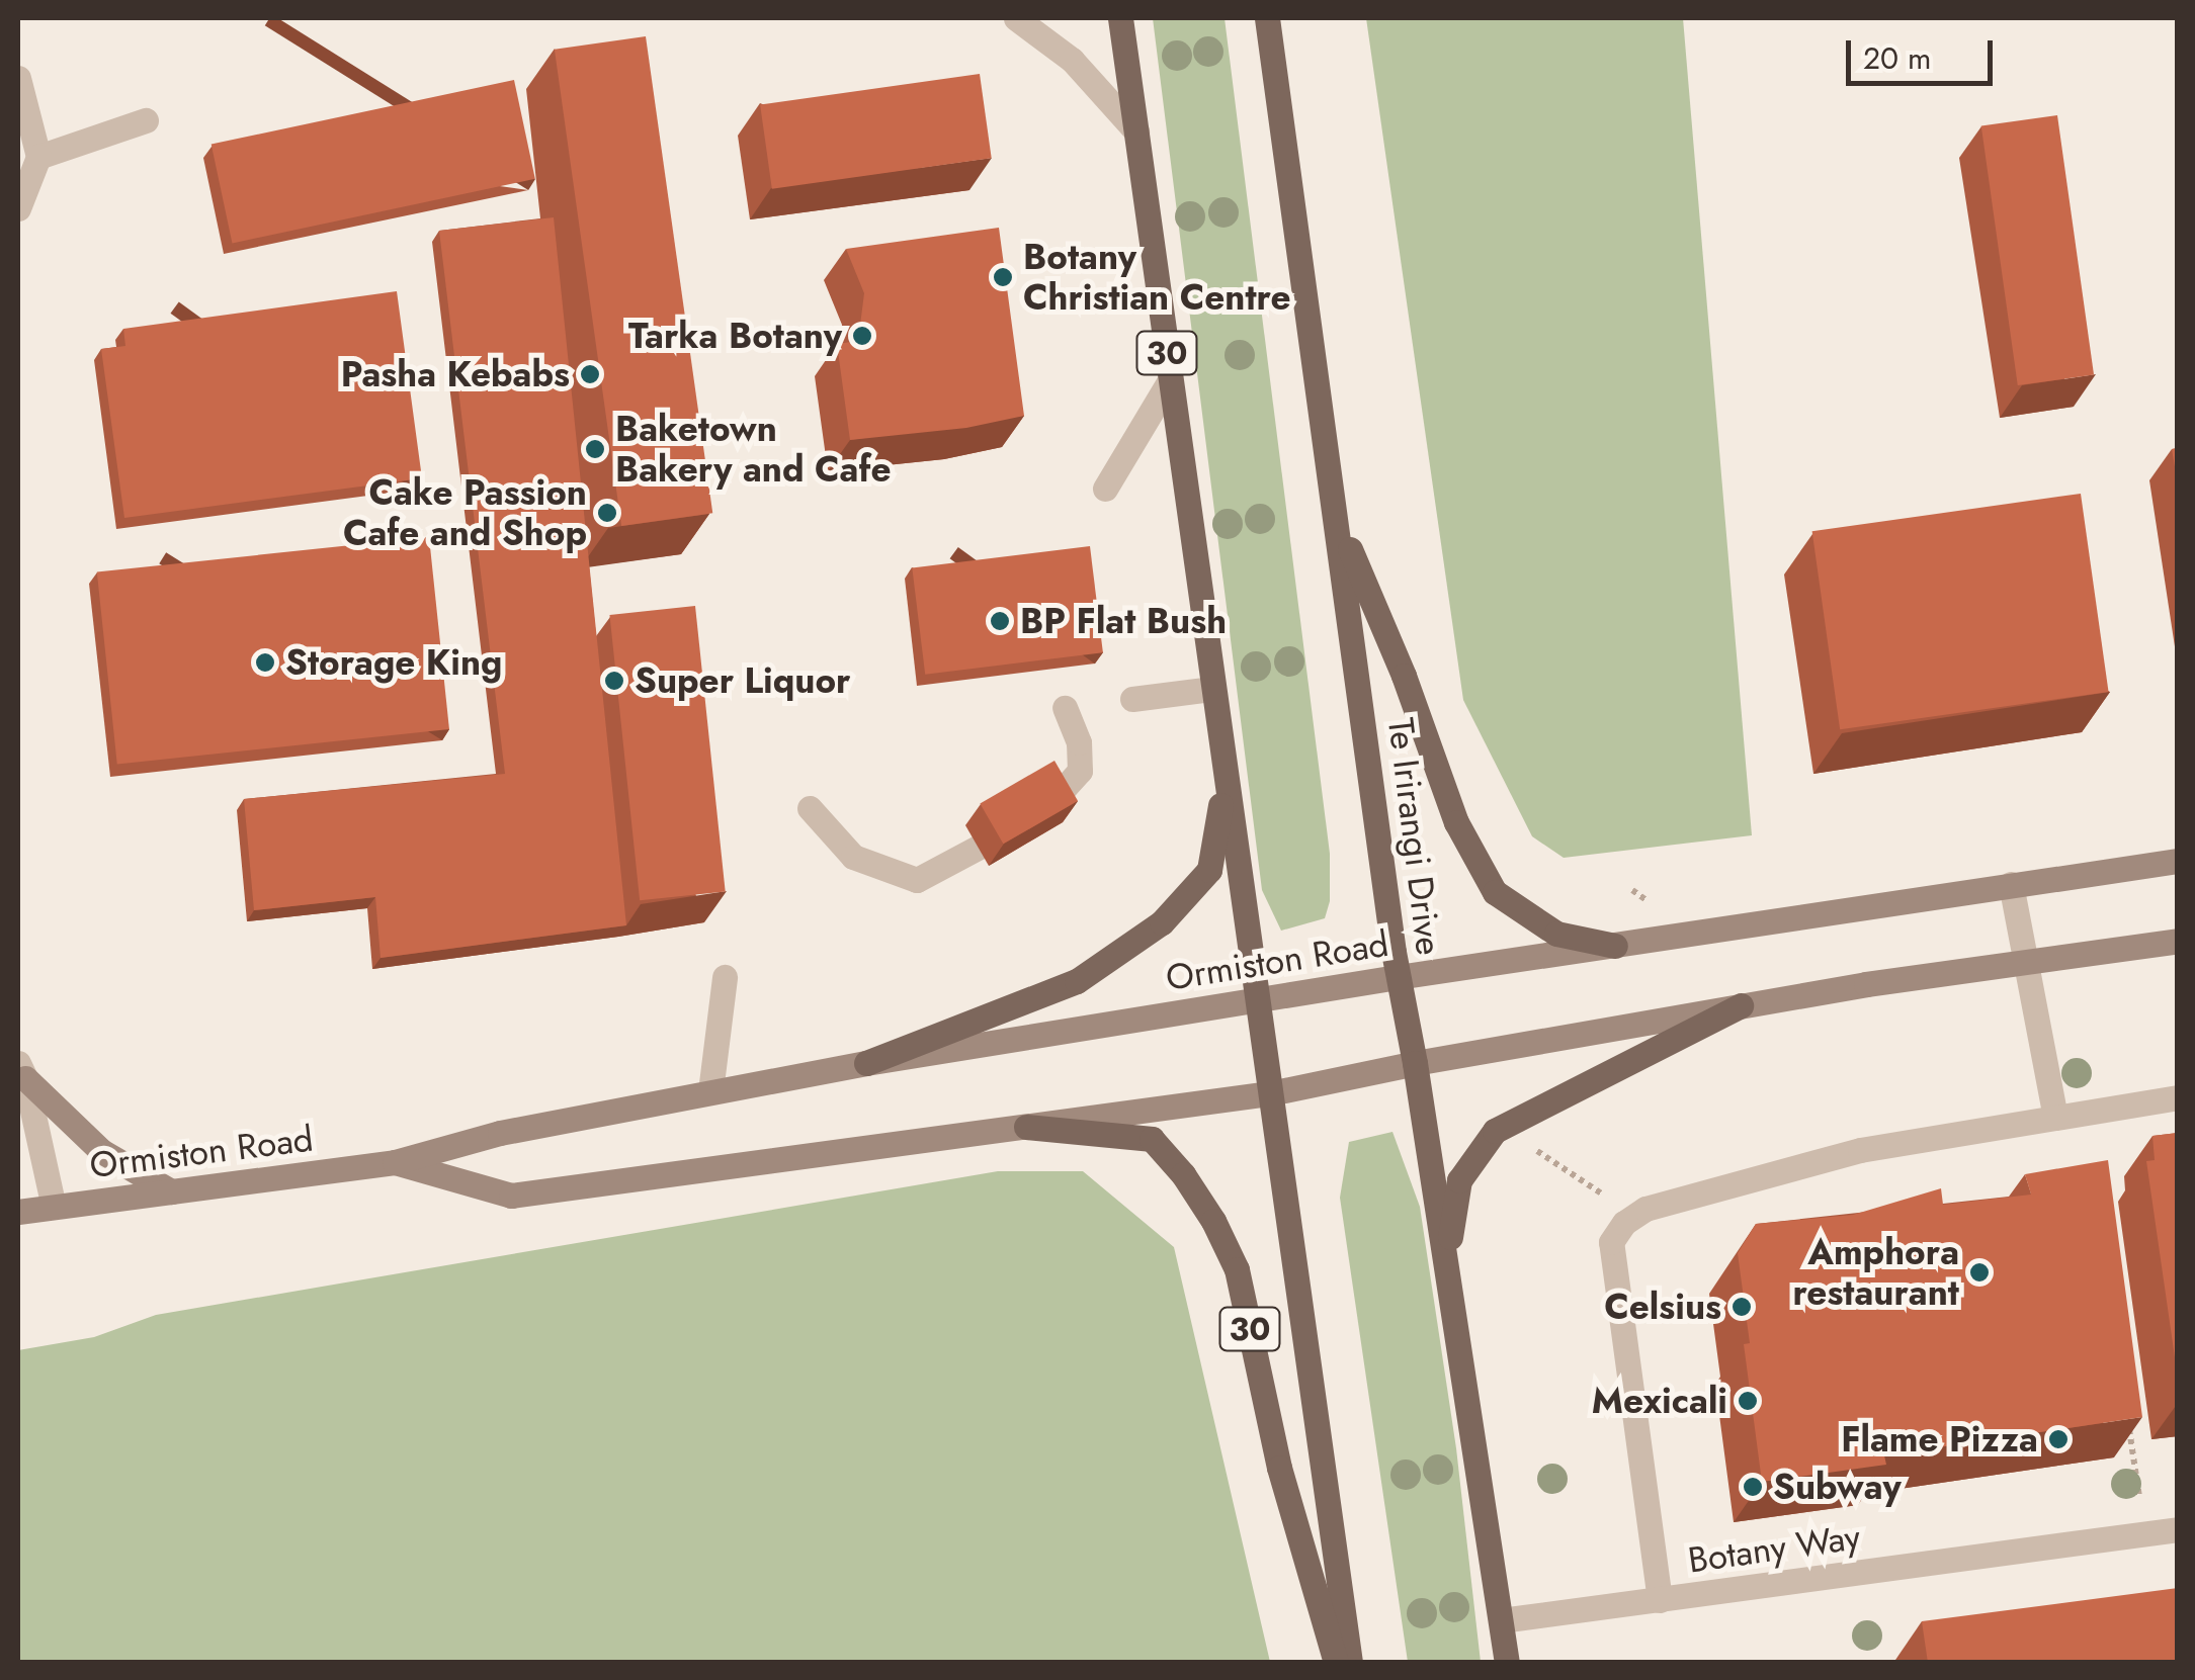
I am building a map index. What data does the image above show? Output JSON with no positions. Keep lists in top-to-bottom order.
{
  "streets": {
    "main road": ["30", "Te Irirangi Drive", "Ormiston Road"],
    "street": ["Botany Way"]
  },
  "crossings": [
    ["30", "Ormiston Road"],
    ["Te Irirangi Drive", "Ormiston Road"],
    ["Te Irirangi Drive", "Botany Way"]
  ],
  "places": [
    "Botany Christian Centre",
    "Tarka Botany",
    "Pasha Kebabs",
    "Baketown Bakery and Cafe",
    "Cake Passion Cafe and Shop",
    "BP Flat Bush",
    "Storage King",
    "Super Liquor",
    "Amphora restaurant",
    "Celsius",
    "Mexicali",
    "Flame Pizza",
    "Subway"
  ],
  "scale_bar": "20 m"
}
